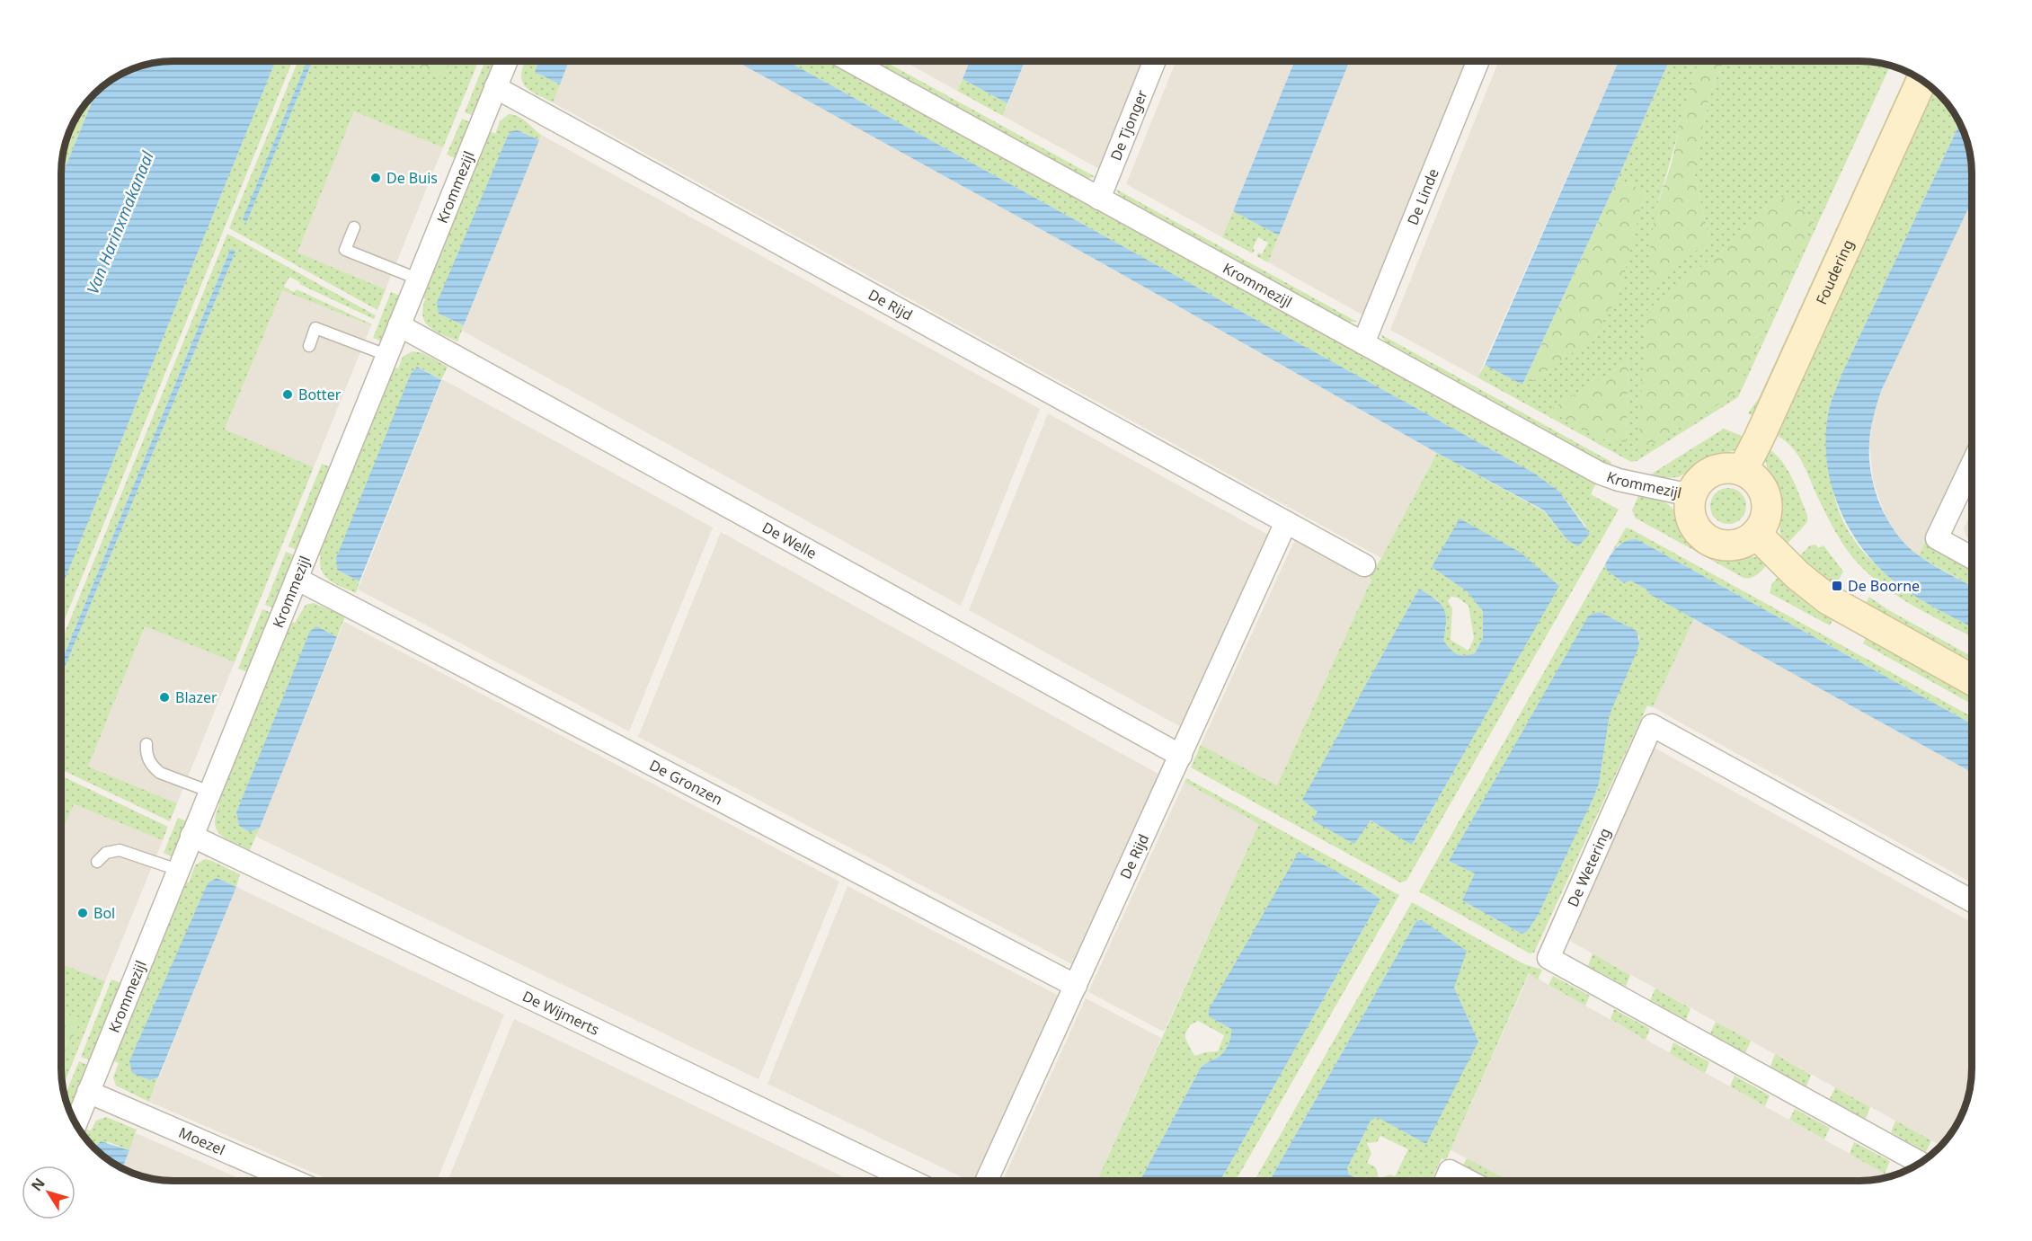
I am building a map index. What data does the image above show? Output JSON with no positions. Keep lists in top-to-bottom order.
{
  "streets": {
    "street": [
      "De Tjonger",
      "Krommezijl",
      "De Linde",
      "Foudering",
      "De Rijd",
      "De Welle",
      "De Gronzen",
      "De Wetering",
      "De Wijmerts",
      "Moezel"
    ]
  },
  "crossings": [
    ["De Tjonger", "Krommezijl"],
    ["Krommezijl", "De Linde"],
    ["Krommezijl", "Foudering"],
    ["Krommezijl", "De Rijd"],
    ["Krommezijl", "De Welle"],
    ["Krommezijl", "De Gronzen"],
    ["Krommezijl", "De Wijmerts"],
    ["Krommezijl", "Moezel"],
    ["De Rijd", "De Welle"],
    ["De Rijd", "De Gronzen"]
  ],
  "water": ["Van Harinxmakanaal"],
  "places": {
    "other": [
      "De Buis",
      "Botter",
      "Blazer",
      "Bol"
    ],
    "transit": ["De Boorne"]
  },
  "north": "top left"
}
